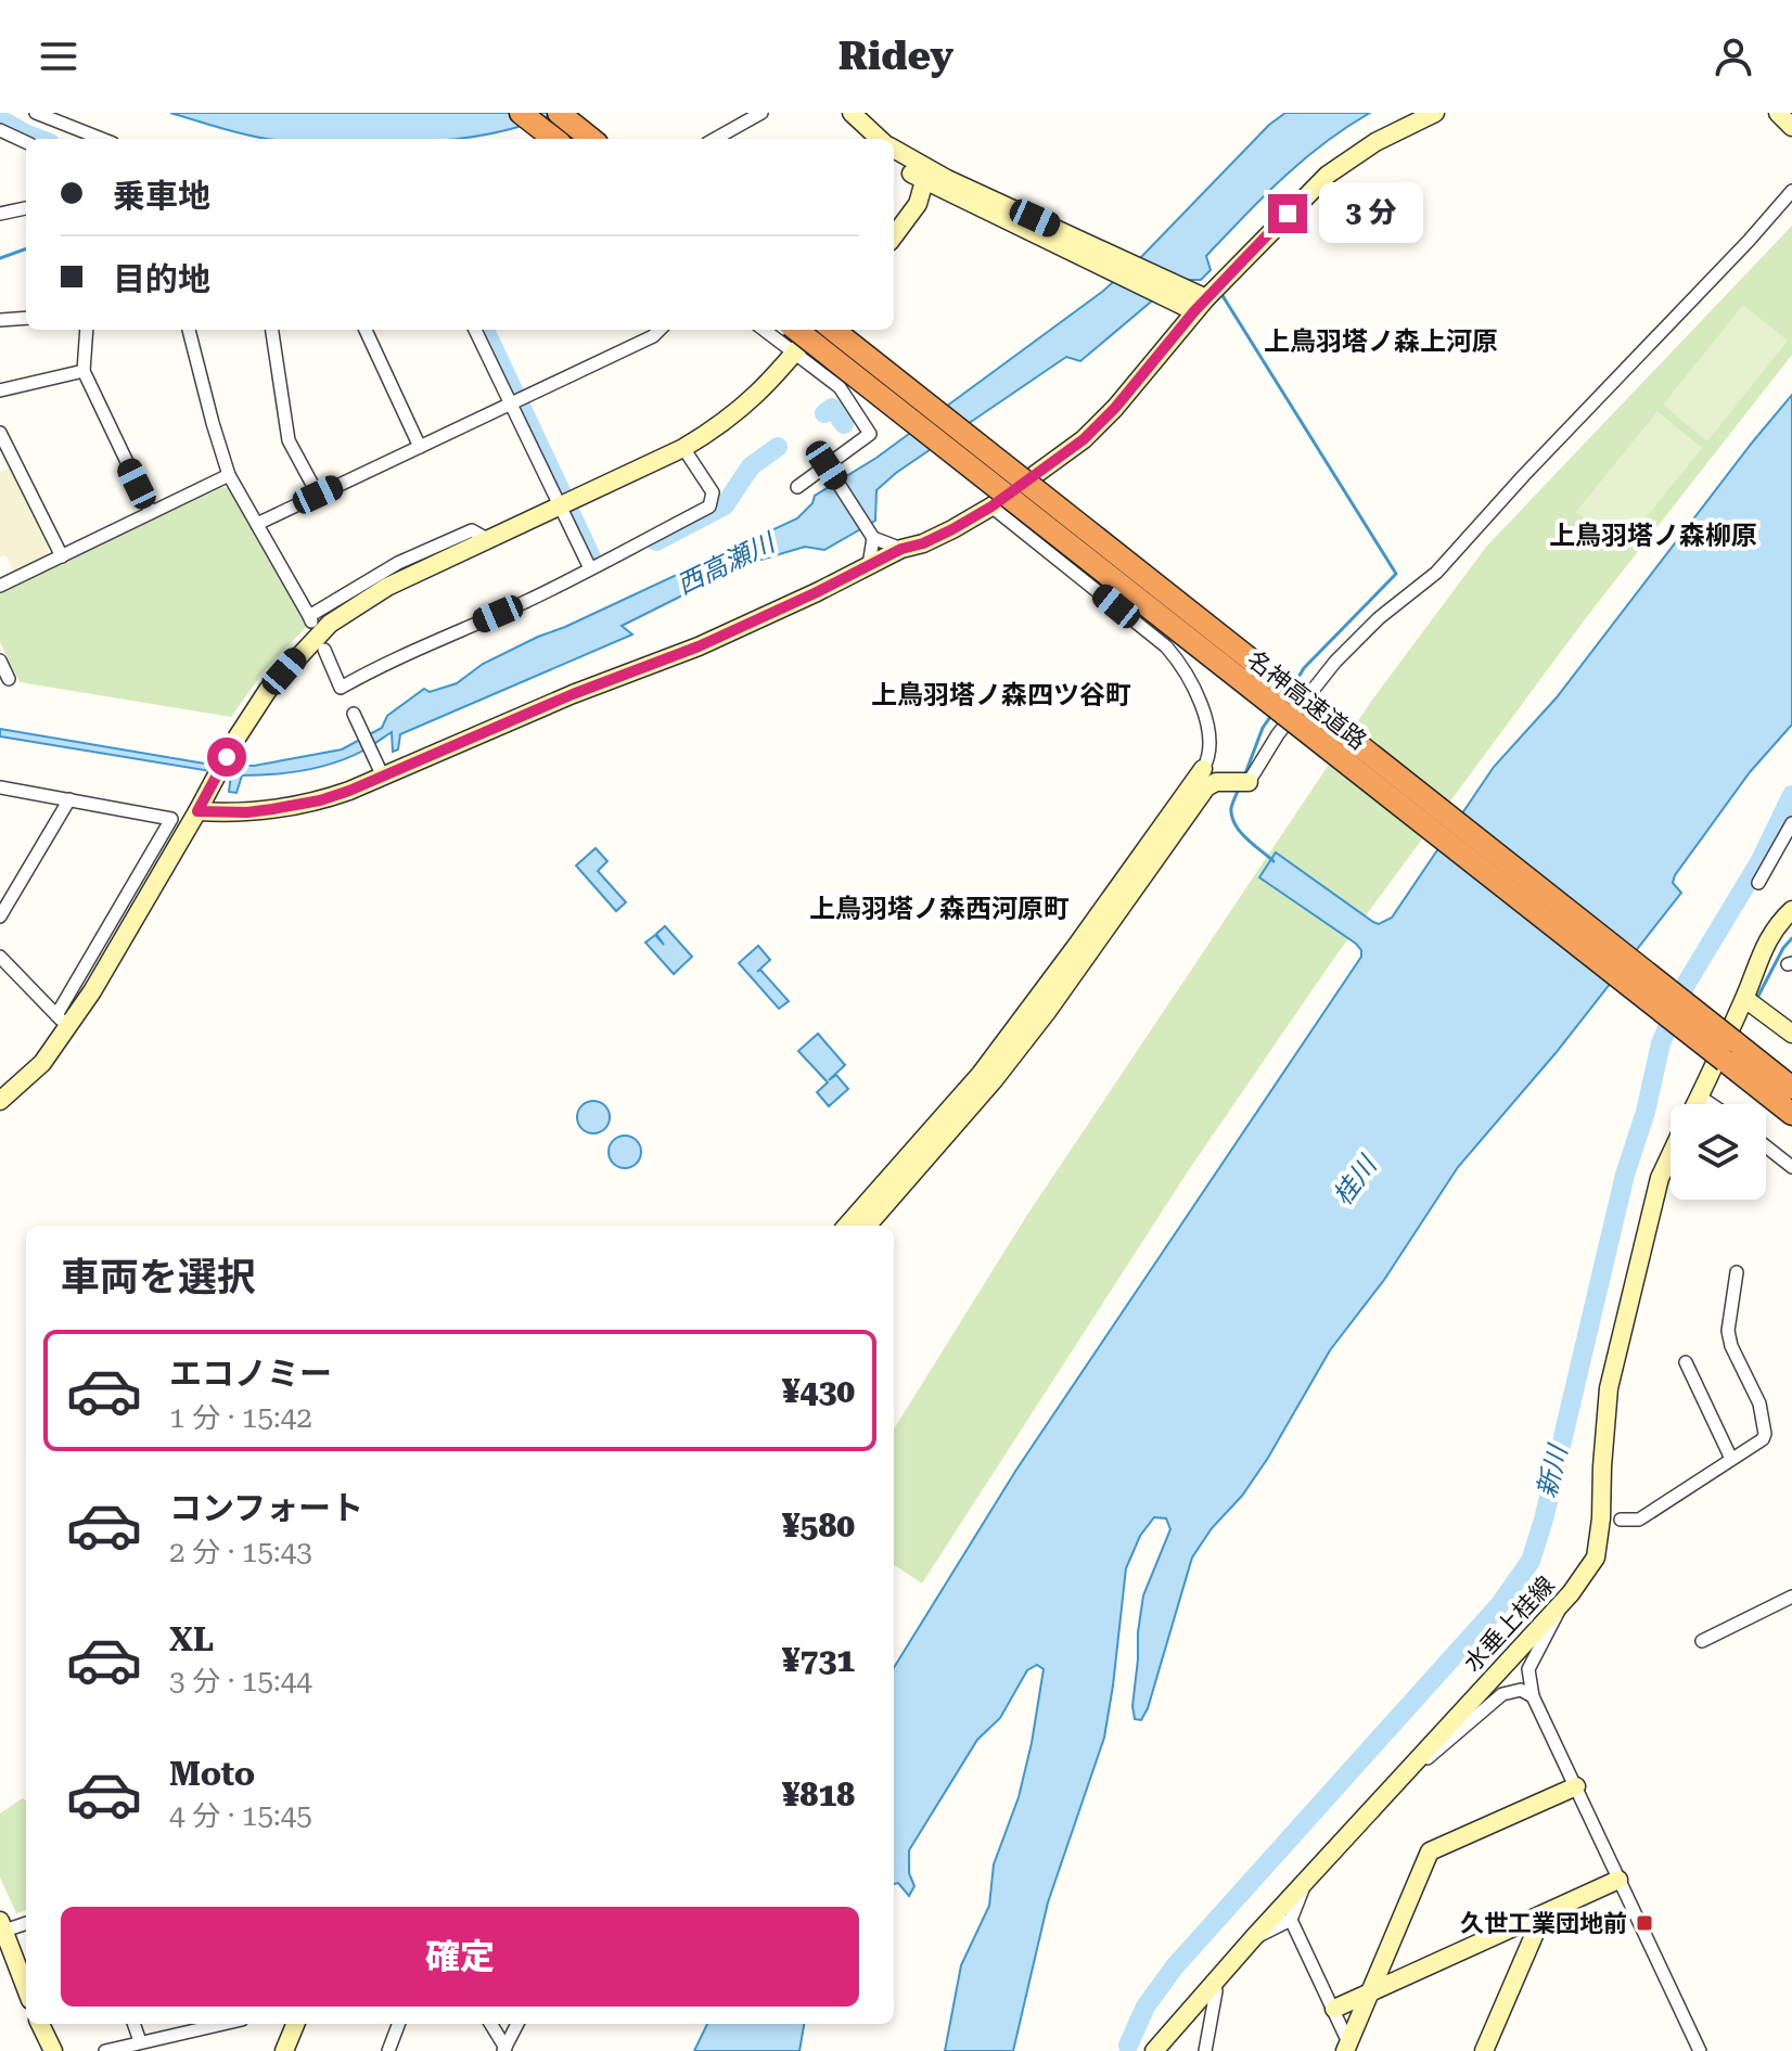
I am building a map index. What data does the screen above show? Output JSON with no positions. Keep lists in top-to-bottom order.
{
  "streets": {
    "highway": ["名神高速道路"],
    "street": ["水垂上桂線"]
  },
  "districts": [
    "上鳥羽塔ノ森上河原",
    "上鳥羽塔ノ森柳原",
    "上鳥羽塔ノ森四ツ谷町",
    "上鳥羽塔ノ森西河原町"
  ],
  "water": ["西高瀬川", "桂川", "新川"],
  "places": {
    "transit": ["久世工業団地前"]
  },
  "page": {
    "header": "Ridey",
    "banner": ["乗車地", "目的地"],
    "bubble": "3 分",
    "heading": "車両を選択",
    "list": [
      {
        "name": "エコノミー",
        "note": "1 分 · 15:42",
        "value": "¥430"
      },
      {
        "name": "コンフォート",
        "note": "2 分 · 15:43",
        "value": "¥580"
      },
      {
        "name": "XL",
        "note": "3 分 · 15:44",
        "value": "¥731"
      },
      {
        "name": "Moto",
        "note": "4 分 · 15:45",
        "value": "¥818"
      }
    ],
    "buttons": "確定"
  }
}
